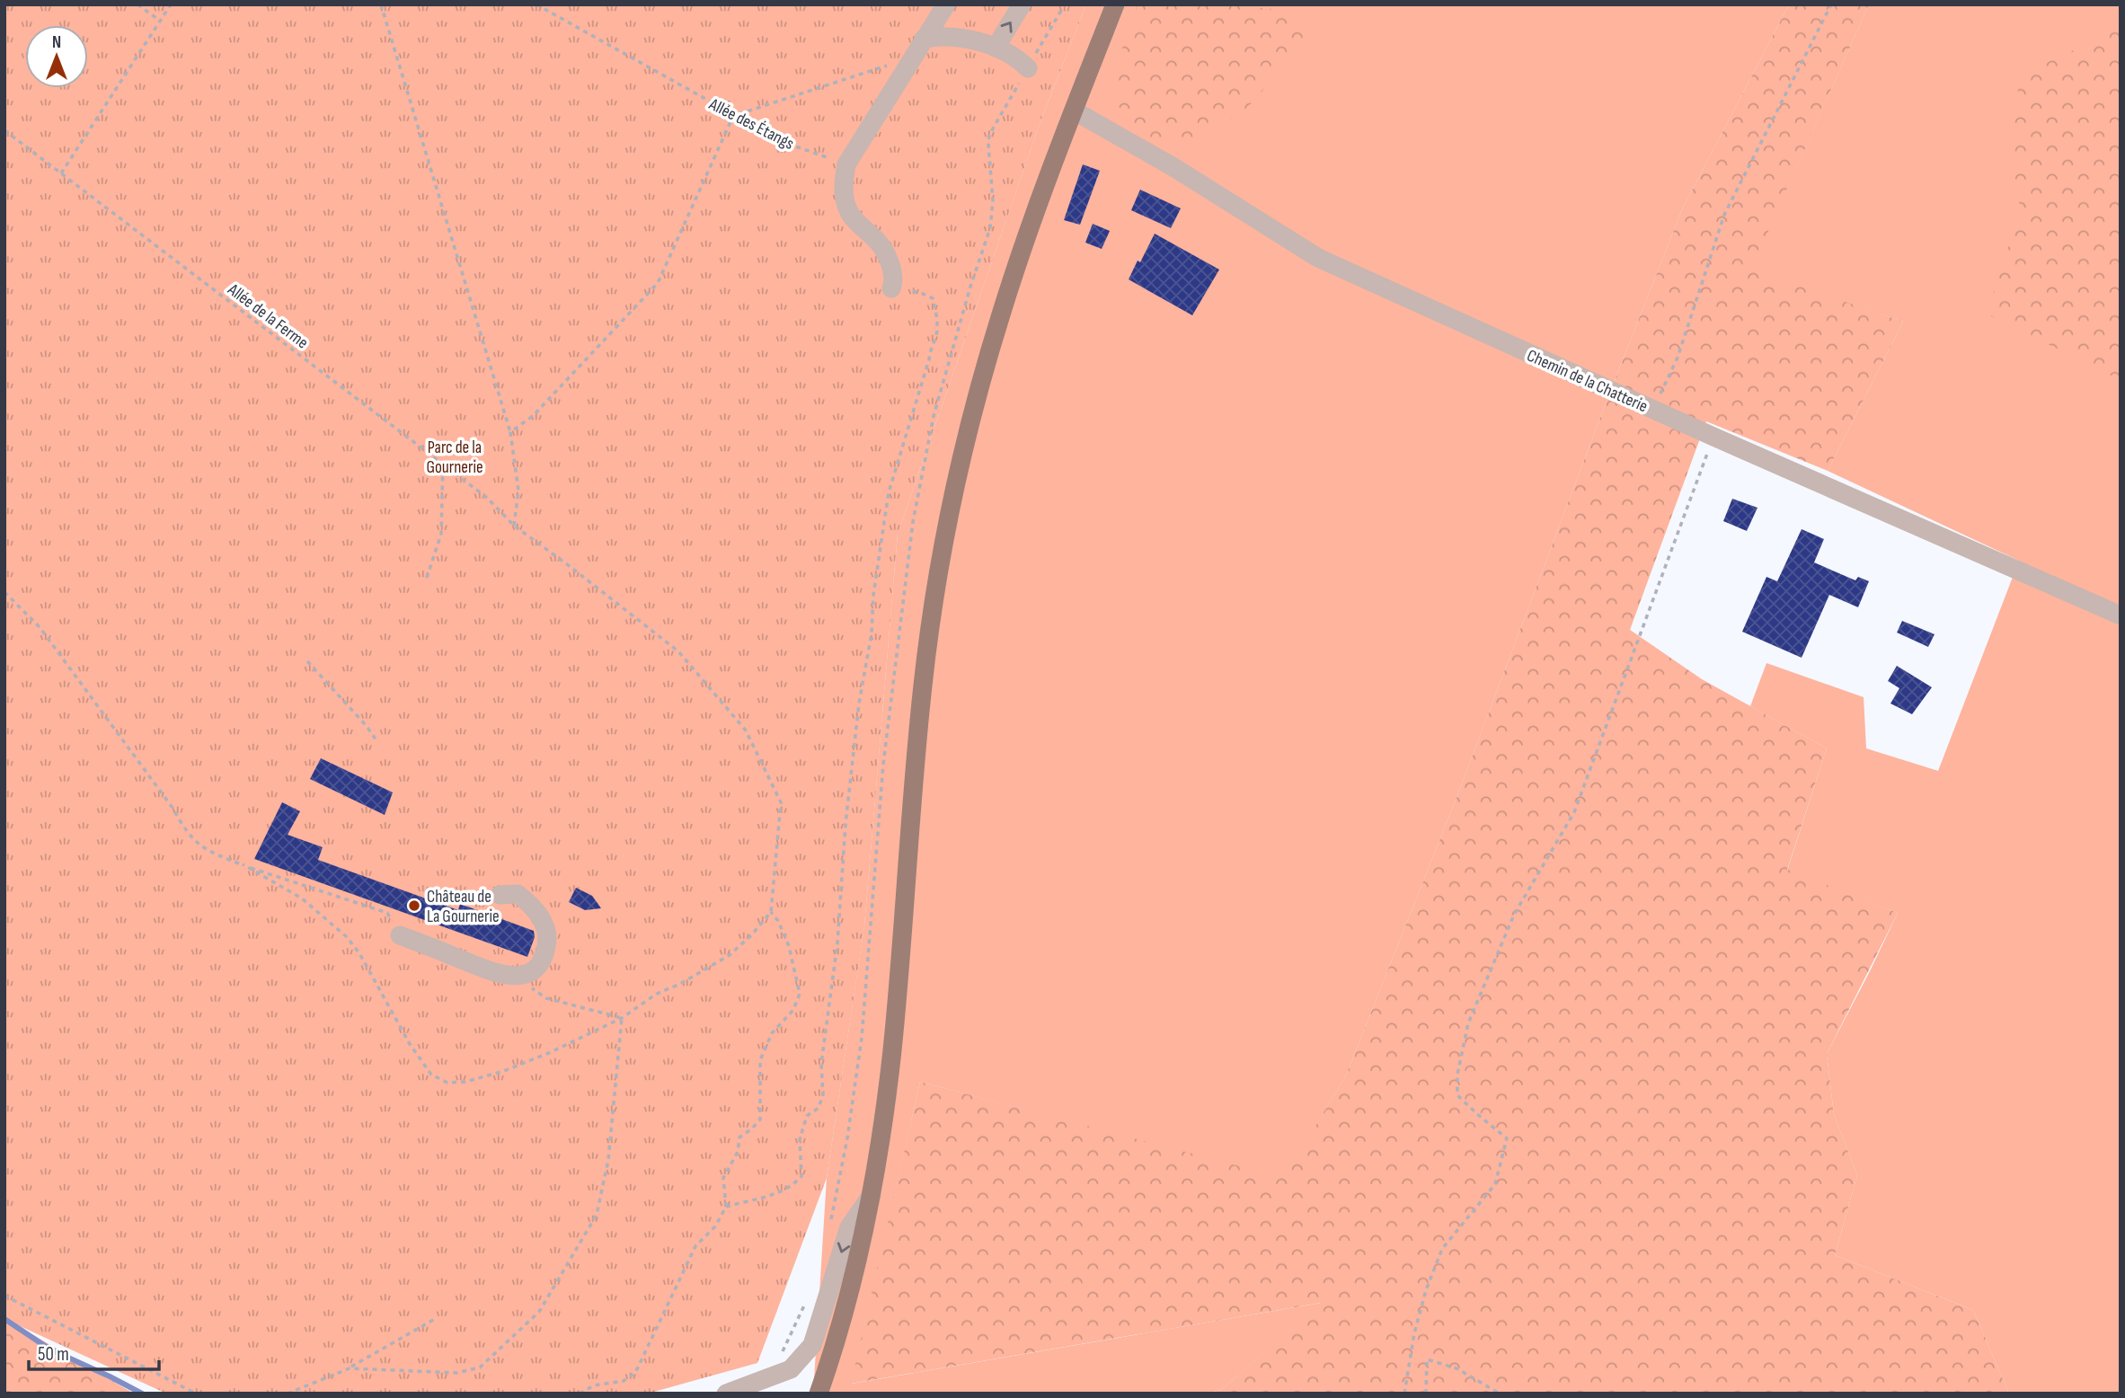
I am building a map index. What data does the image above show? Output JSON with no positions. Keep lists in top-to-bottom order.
{
  "streets": {
    "street": ["Chemin de la Chatterie"],
    "path": ["Allée des Étangs", "Allée de la Ferme"]
  },
  "parks": ["Parc de la Gournerie"],
  "places": ["Château de La Gournerie"],
  "scale_bar": "50 m",
  "north": "top"
}
